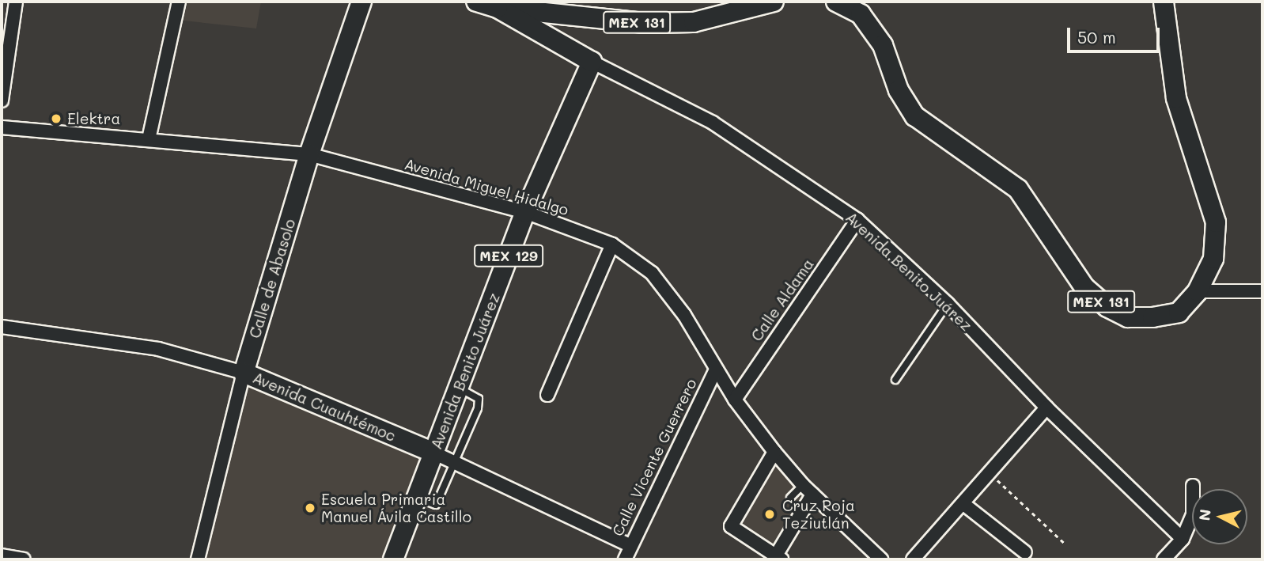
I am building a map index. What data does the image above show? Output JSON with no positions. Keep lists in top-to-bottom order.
{
  "streets": {
    "main road": [
      "MEX 131",
      "MEX 129",
      "Avenida Benito Juárez",
      "Calle de Abasolo",
      "Avenida Cuauhtémoc"
    ],
    "street": ["Avenida Miguel Hidalgo", "Calle Aldama", "Calle Vicente Guerrero"]
  },
  "crossings": [
    ["MEX 131", "Avenida Benito Juárez"],
    ["Avenida Miguel Hidalgo", "Avenida Benito Juárez"],
    ["Avenida Miguel Hidalgo", "Calle de Abasolo"],
    ["Avenida Miguel Hidalgo", "Calle Aldama"],
    ["Avenida Miguel Hidalgo", "Calle Vicente Guerrero"],
    ["Avenida Benito Juárez", "Calle Aldama"],
    ["Avenida Benito Juárez", "Avenida Cuauhtémoc"],
    ["Calle de Abasolo", "Avenida Cuauhtémoc"],
    ["Avenida Cuauhtémoc", "Calle Vicente Guerrero"]
  ],
  "places": ["Elektra", "Escuela Primaria Manuel Ávila Castillo", "Cruz Roja Teziutlán"],
  "scale_bar": "50 m",
  "north": "left"
}
